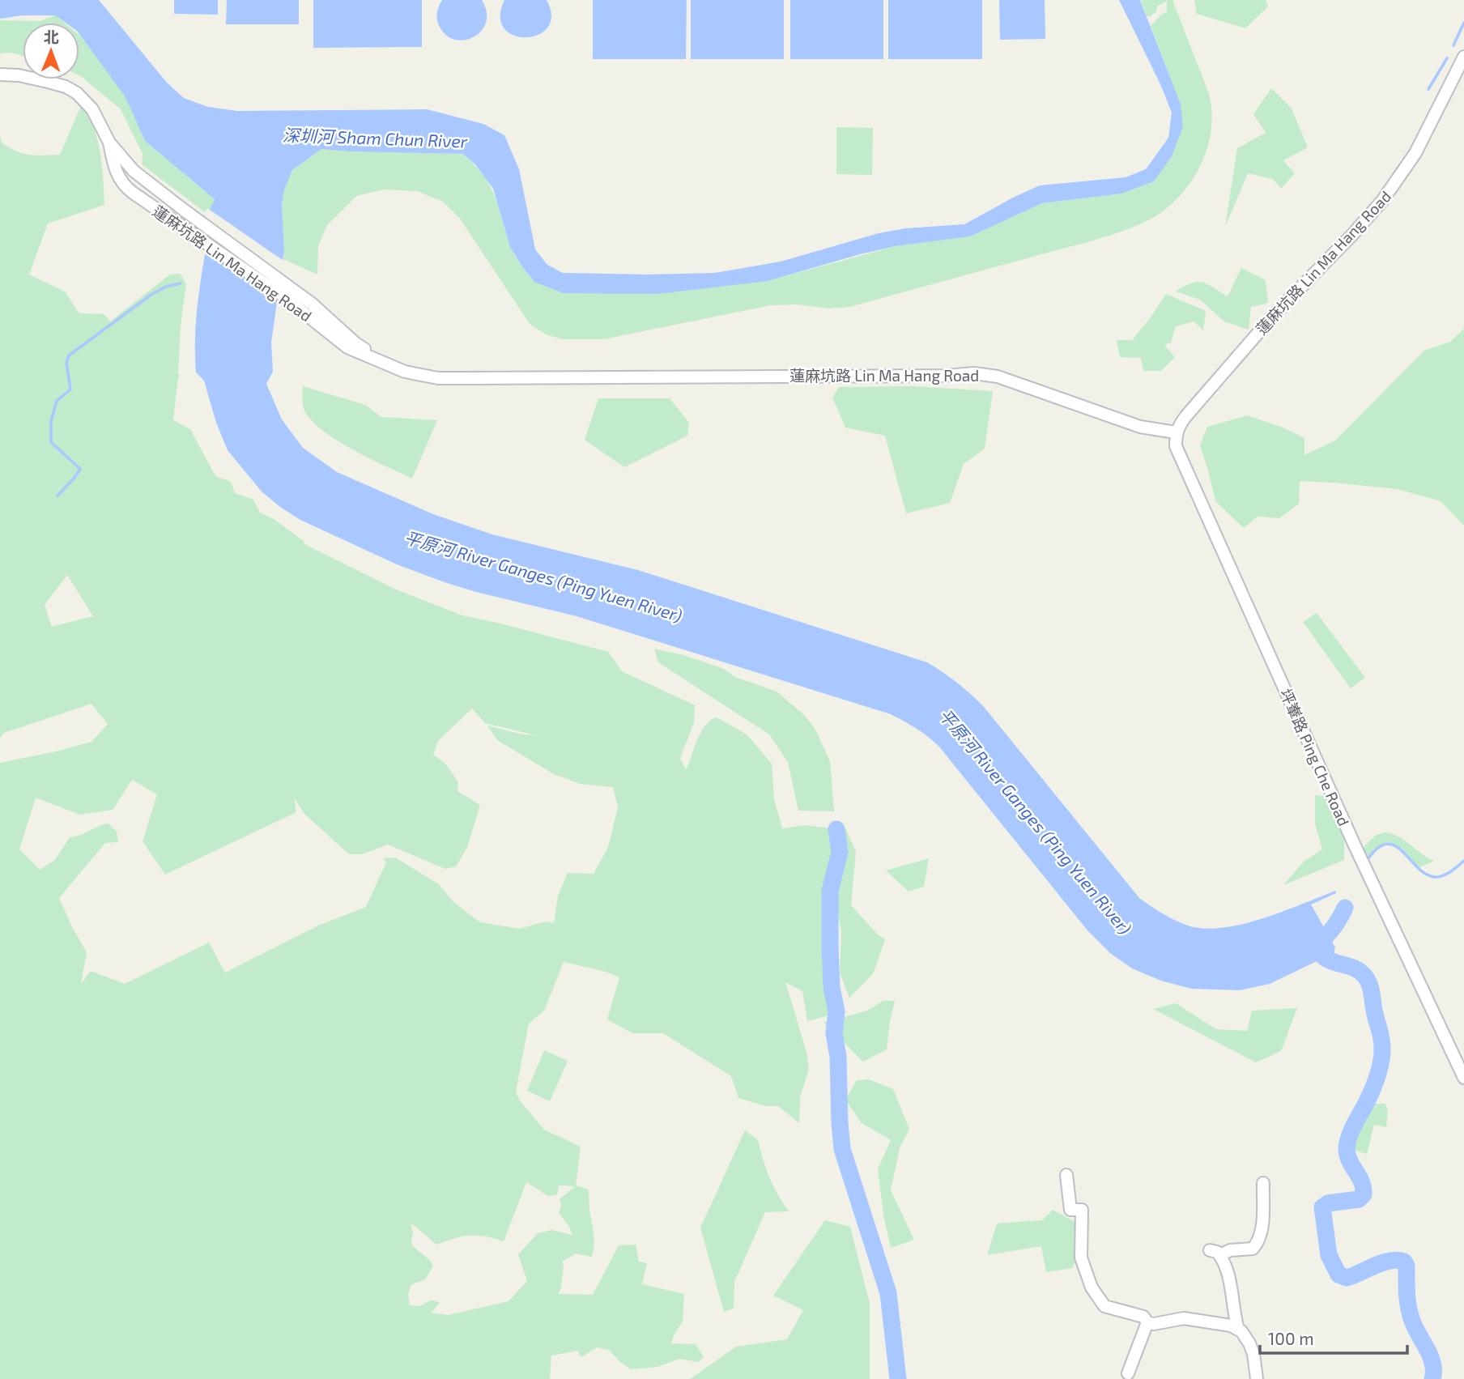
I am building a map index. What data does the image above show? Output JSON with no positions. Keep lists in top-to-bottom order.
{
  "streets": {
    "street": ["蓮麻坑路 Lin Ma Hang Road", "坪輋路 Ping Che Road"]
  },
  "crossings": [
    ["蓮麻坑路 Lin Ma Hang Road", "坪輋路 Ping Che Road"]
  ],
  "water": ["深圳河 Sham Chun River", "平原河 River Ganges (Ping Yuen River)"],
  "scale_bar": "100 m",
  "north": "top"
}
